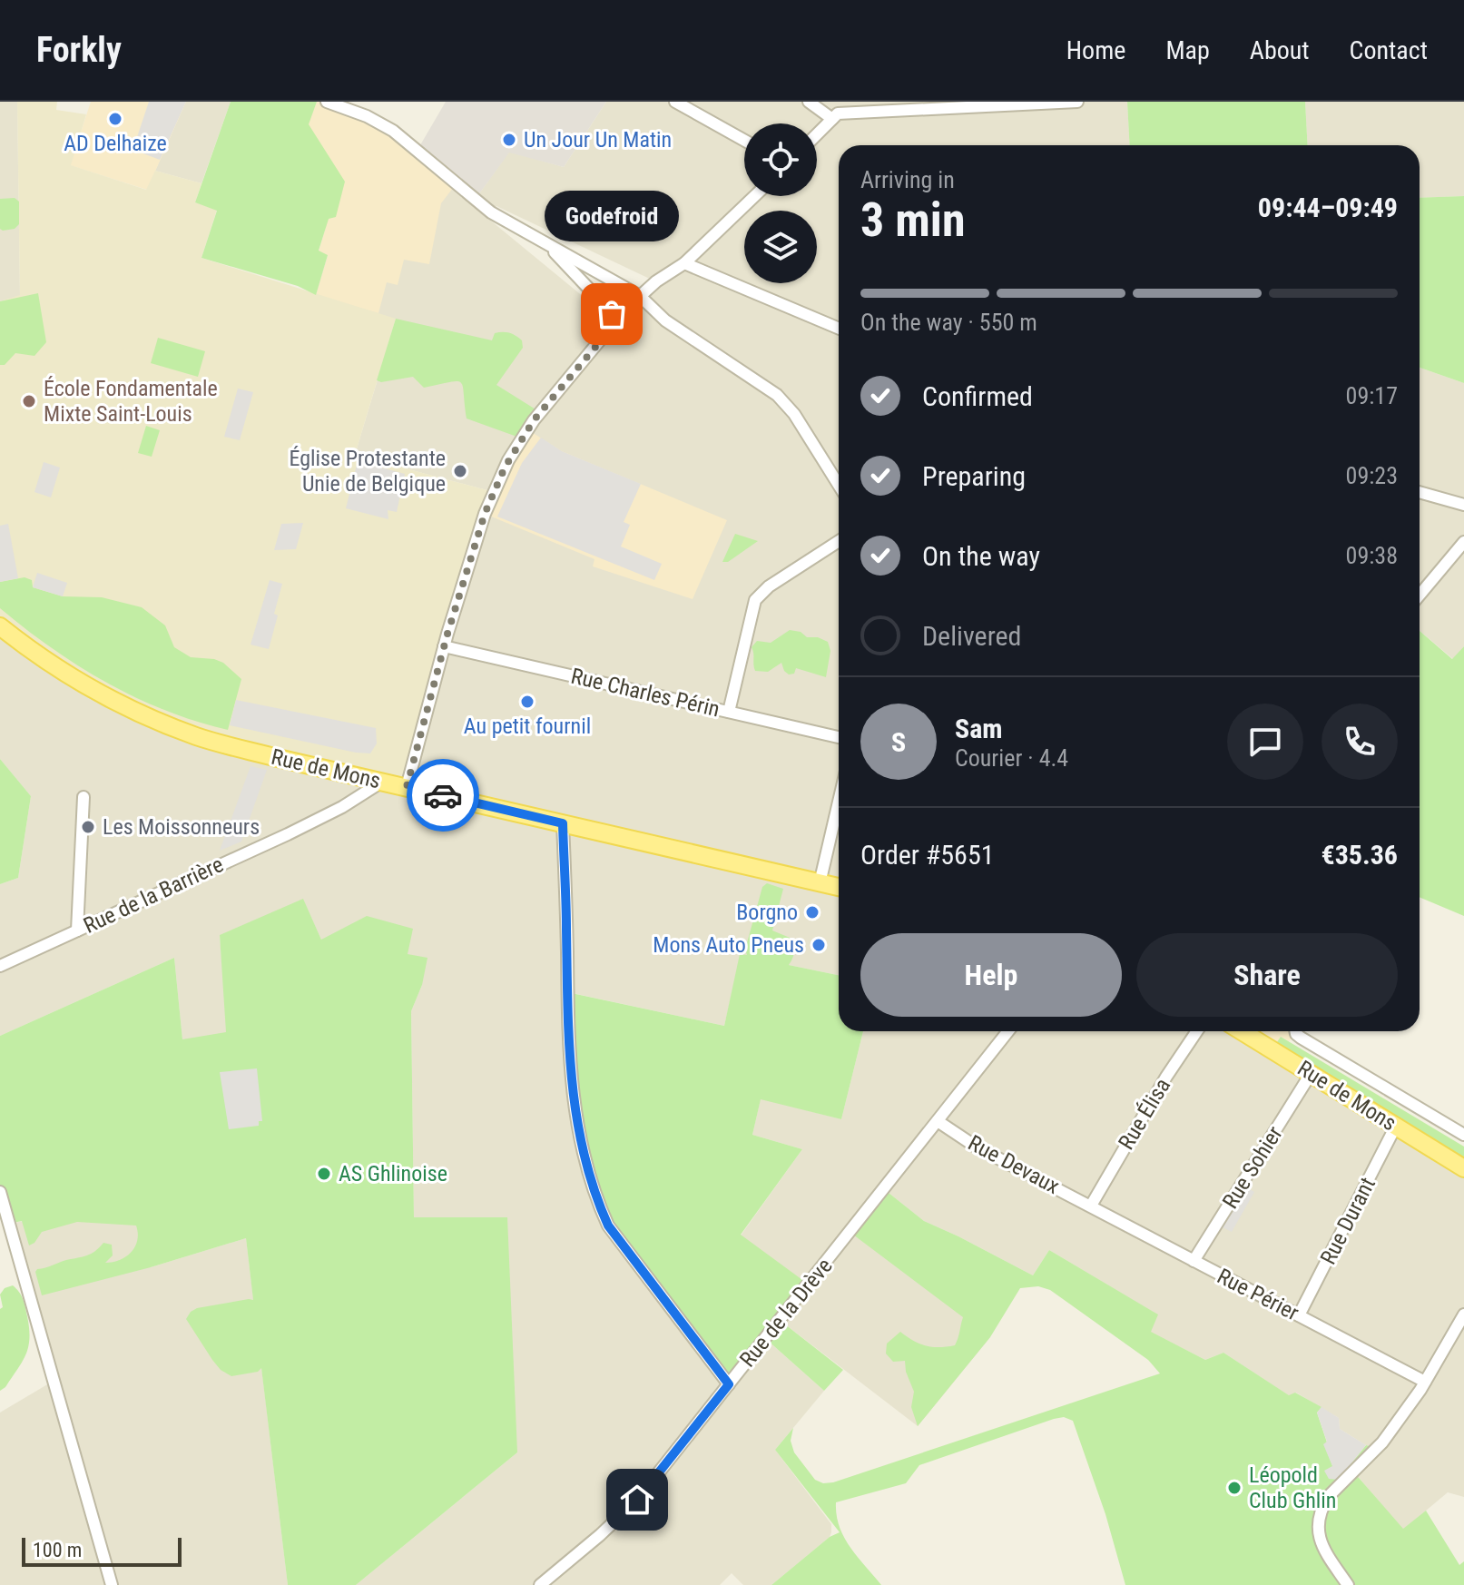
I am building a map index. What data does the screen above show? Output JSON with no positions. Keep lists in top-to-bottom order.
{
  "streets": {
    "main road": ["Rue de Mons"],
    "street": [
      "Rue Charles Périn",
      "Rue de la Barrière",
      "Rue Élisa",
      "Rue Devaux",
      "Rue Sohier",
      "Rue Durant",
      "Rue Périer",
      "Rue de la Drève"
    ]
  },
  "crossings": [
    ["Rue de Mons", "Rue de la Barrière"],
    ["Rue de Mons", "Rue Sohier"],
    ["Rue de Mons", "Rue Durant"],
    ["Rue Élisa", "Rue Devaux"],
    ["Rue Élisa", "Rue Périer"],
    ["Rue Devaux", "Rue Périer"],
    ["Rue Devaux", "Rue de la Drève"],
    ["Rue Sohier", "Rue Périer"],
    ["Rue Durant", "Rue Périer"]
  ],
  "places": [
    "AD Delhaize",
    "Un Jour Un Matin",
    "Godefroid",
    "École Fondamentale Mixte Saint-Louis",
    "Église Protestante Unie de Belgique",
    "Au petit fournil",
    "Les Moissonneurs",
    "Borgno",
    "Mons Auto Pneus",
    "AS Ghlinoise",
    "Léopold Club Ghlin"
  ],
  "scale_bar": "100 m",
  "page": {
    "header": "Forkly",
    "nav": [
      "Home",
      "Map",
      "About",
      "Contact"
    ],
    "heading": ["3 min", "Arriving in", "09:44–09:49"],
    "panel": [
      "Sam",
      "Courier · 4.4",
      "Order #5651",
      "€35.36"
    ],
    "bubble": "Godefroid",
    "bar": "On the way · 550 m",
    "list": [
      ["Confirmed", "09:17"],
      ["Preparing", "09:23"],
      ["On the way", "09:38"],
      "Delivered"
    ],
    "round": "S",
    "buttons": ["Help", "Share"],
    "scale": "100 m"
  }
}
